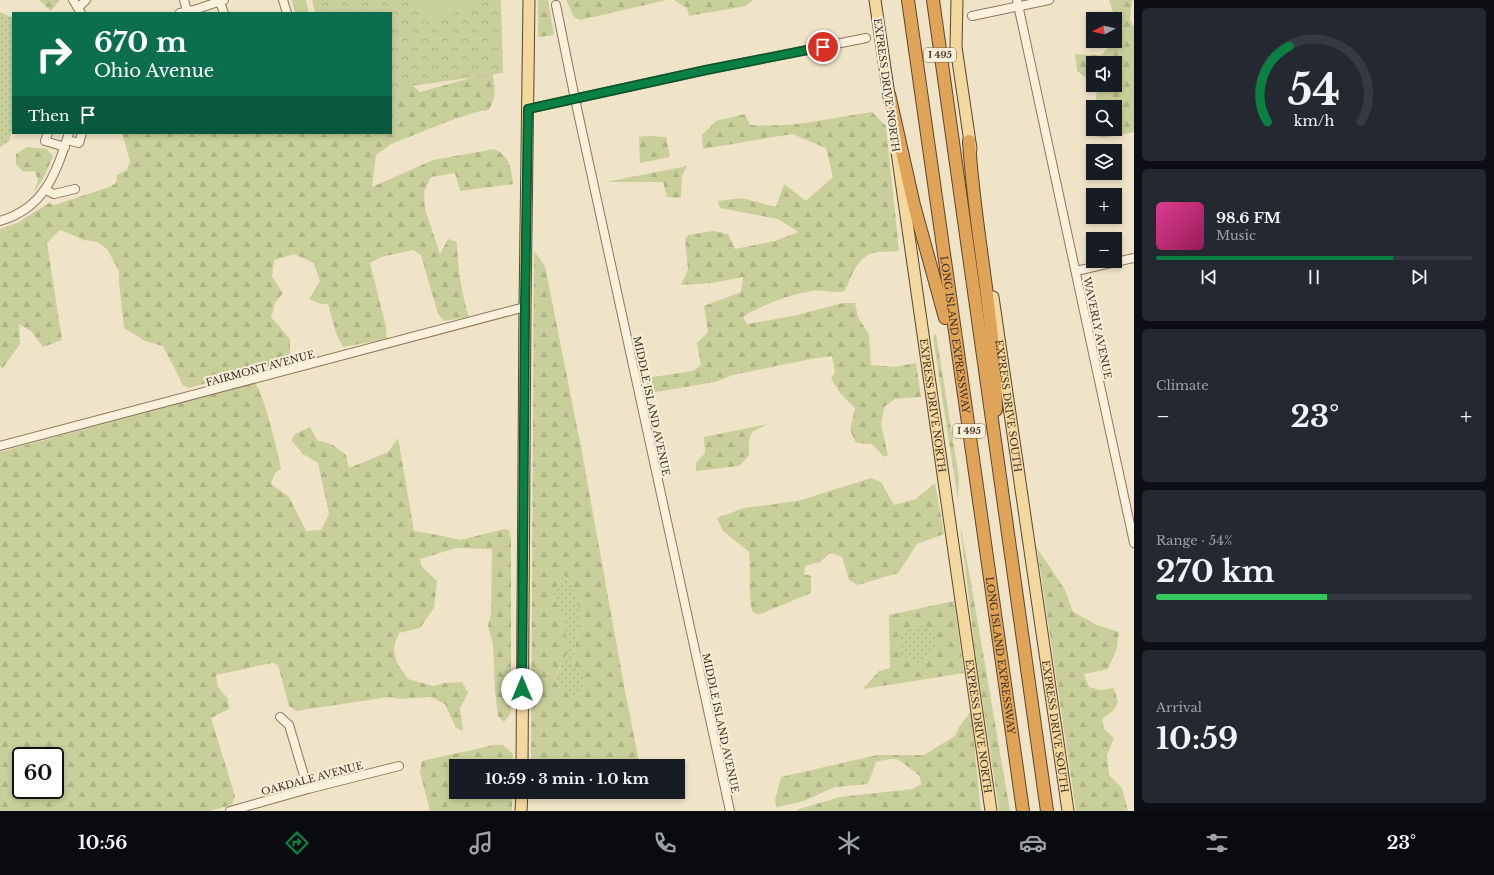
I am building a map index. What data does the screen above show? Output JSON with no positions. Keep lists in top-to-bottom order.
{
  "streets": {
    "highway": ["I 495", "LONG ISLAND EXPRESSWAY"],
    "main road": ["EXPRESS DRIVE NORTH", "EXPRESS DRIVE SOUTH"],
    "street": [
      "WAVERLY AVENUE",
      "FAIRMONT AVENUE",
      "MIDDLE ISLAND AVENUE",
      "OAKDALE AVENUE"
    ]
  },
  "north": "left",
  "page": {
    "map_buttons": ["+", "−"],
    "turn": ["670 m", "Ohio Avenue"],
    "then": "Then",
    "song": ["98.6 FM", "Music"],
    "tile": [
      "Climate",
      ["Range · 54%", "270 km"],
      ["Arrival", "10:59"]
    ],
    "heat": ["−", "23°", "+"],
    "limit": "60",
    "trip": "10:59 · 3 min · 1.0 km",
    "tabs": ["10:56", "23°"],
    "gauge": ["54", "km/h"]
  }
}
